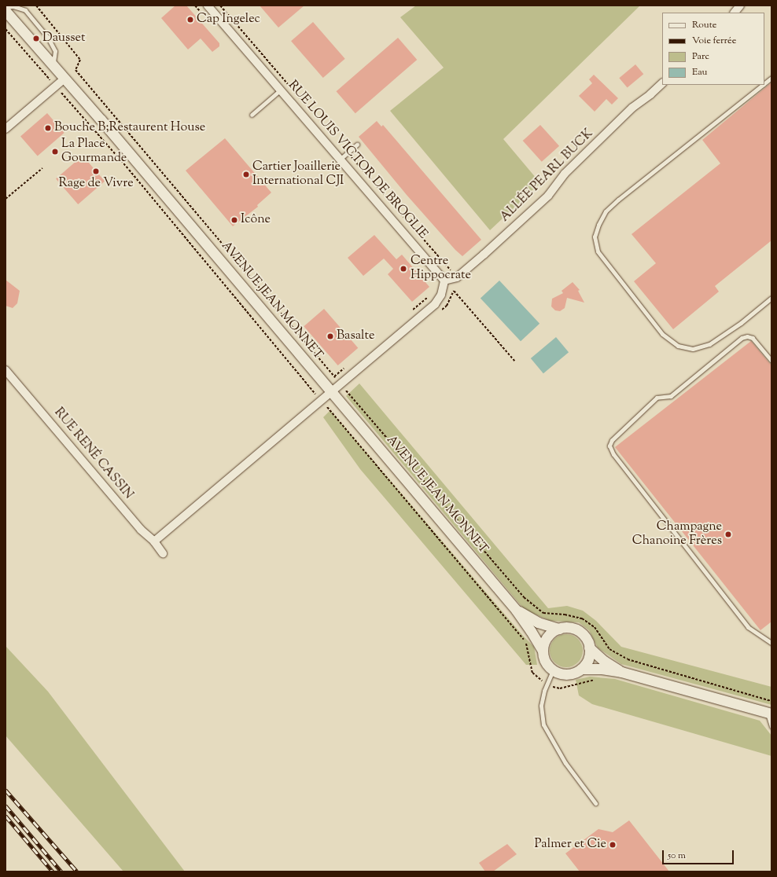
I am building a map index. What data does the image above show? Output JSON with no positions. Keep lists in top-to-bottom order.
{
  "streets": {
    "street": [
      "RUE LOUIS VICTOR DE BROGLIE",
      "ALLÉE PEARL BUCK",
      "AVENUE JEAN MONNET",
      "RUE RENÉ CASSIN"
    ]
  },
  "crossings": [
    ["RUE LOUIS VICTOR DE BROGLIE", "ALLÉE PEARL BUCK"]
  ],
  "places": [
    "Cap Ingelec",
    "Dausset",
    "Bouche B;Restaurent House",
    "La Place Gourmande",
    "Rage de Vivre",
    "Cartier Joaillerie International CJI",
    "Icône",
    "Centre Hippocrate",
    "Basalte",
    "Champagne Chanoine Frères",
    "Palmer et Cie"
  ],
  "legend": [
    "Route",
    "Voie ferrée",
    "Parc",
    "Eau"
  ],
  "scale_bar": "50 m"
}
